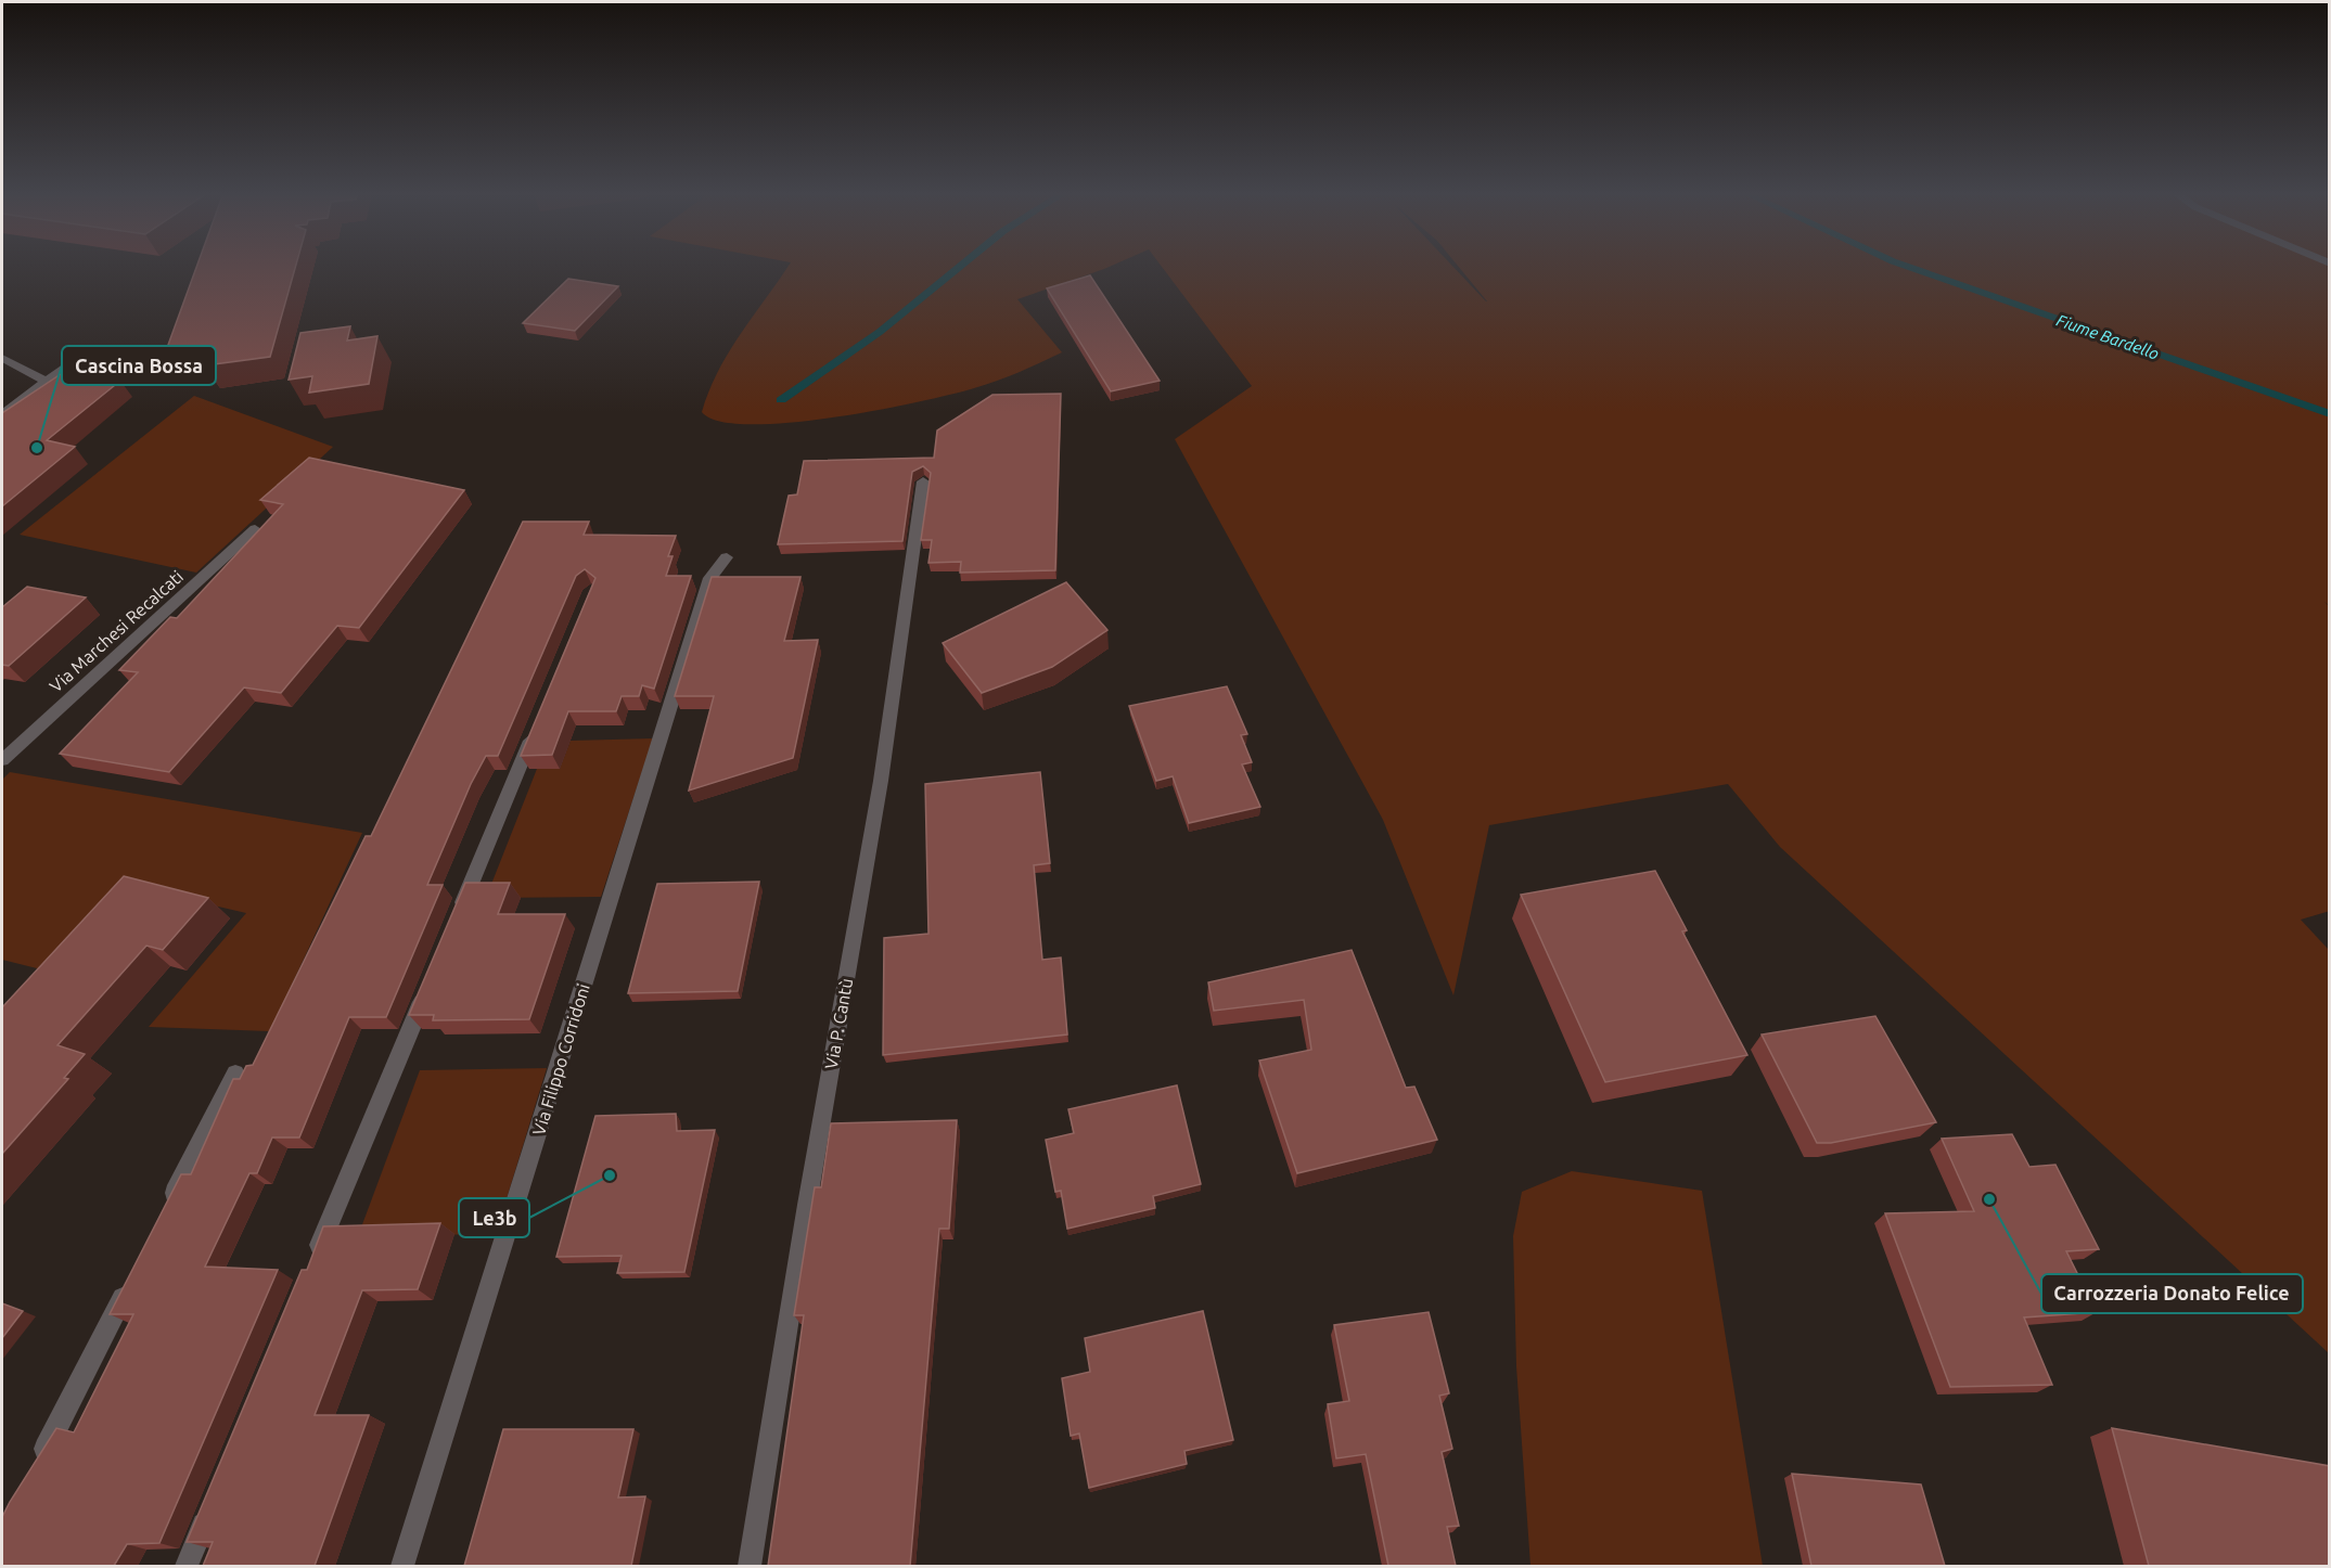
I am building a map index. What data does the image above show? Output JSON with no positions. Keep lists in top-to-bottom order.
{
  "streets": {
    "street": ["Via Marchesi Recalcati", "Via P. Cantù", "Via Filippo Corridoni"]
  },
  "water": ["Fiume Bardello"],
  "places": ["Cascina Bossa", "Le3b", "Carrozzeria Donato Felice"]
}
